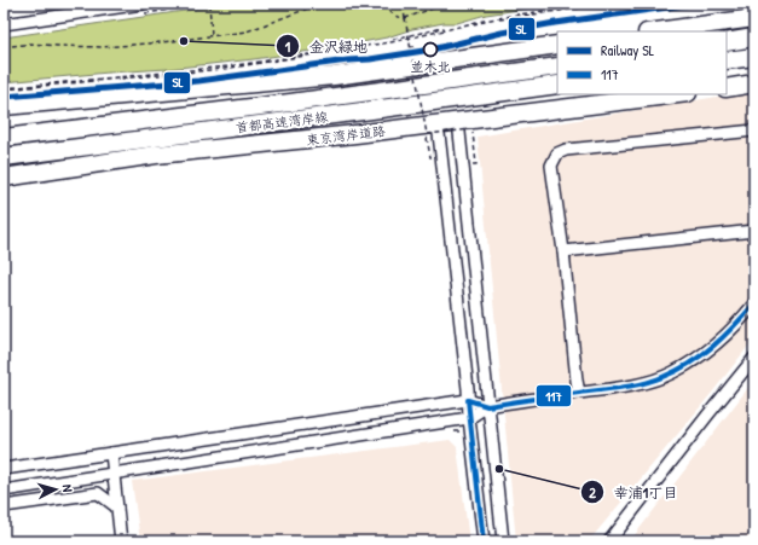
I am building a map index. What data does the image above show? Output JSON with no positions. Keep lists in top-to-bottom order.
{
  "streets": {
    "highway": ["首都高速湾岸線", "東京湾岸道路"]
  },
  "places": ["金沢緑地", "並木北", "幸浦1丁目"],
  "lines": ["rail line SL", "transit line 117"],
  "legend": ["Railway SL", "117"],
  "north": "right"
}
